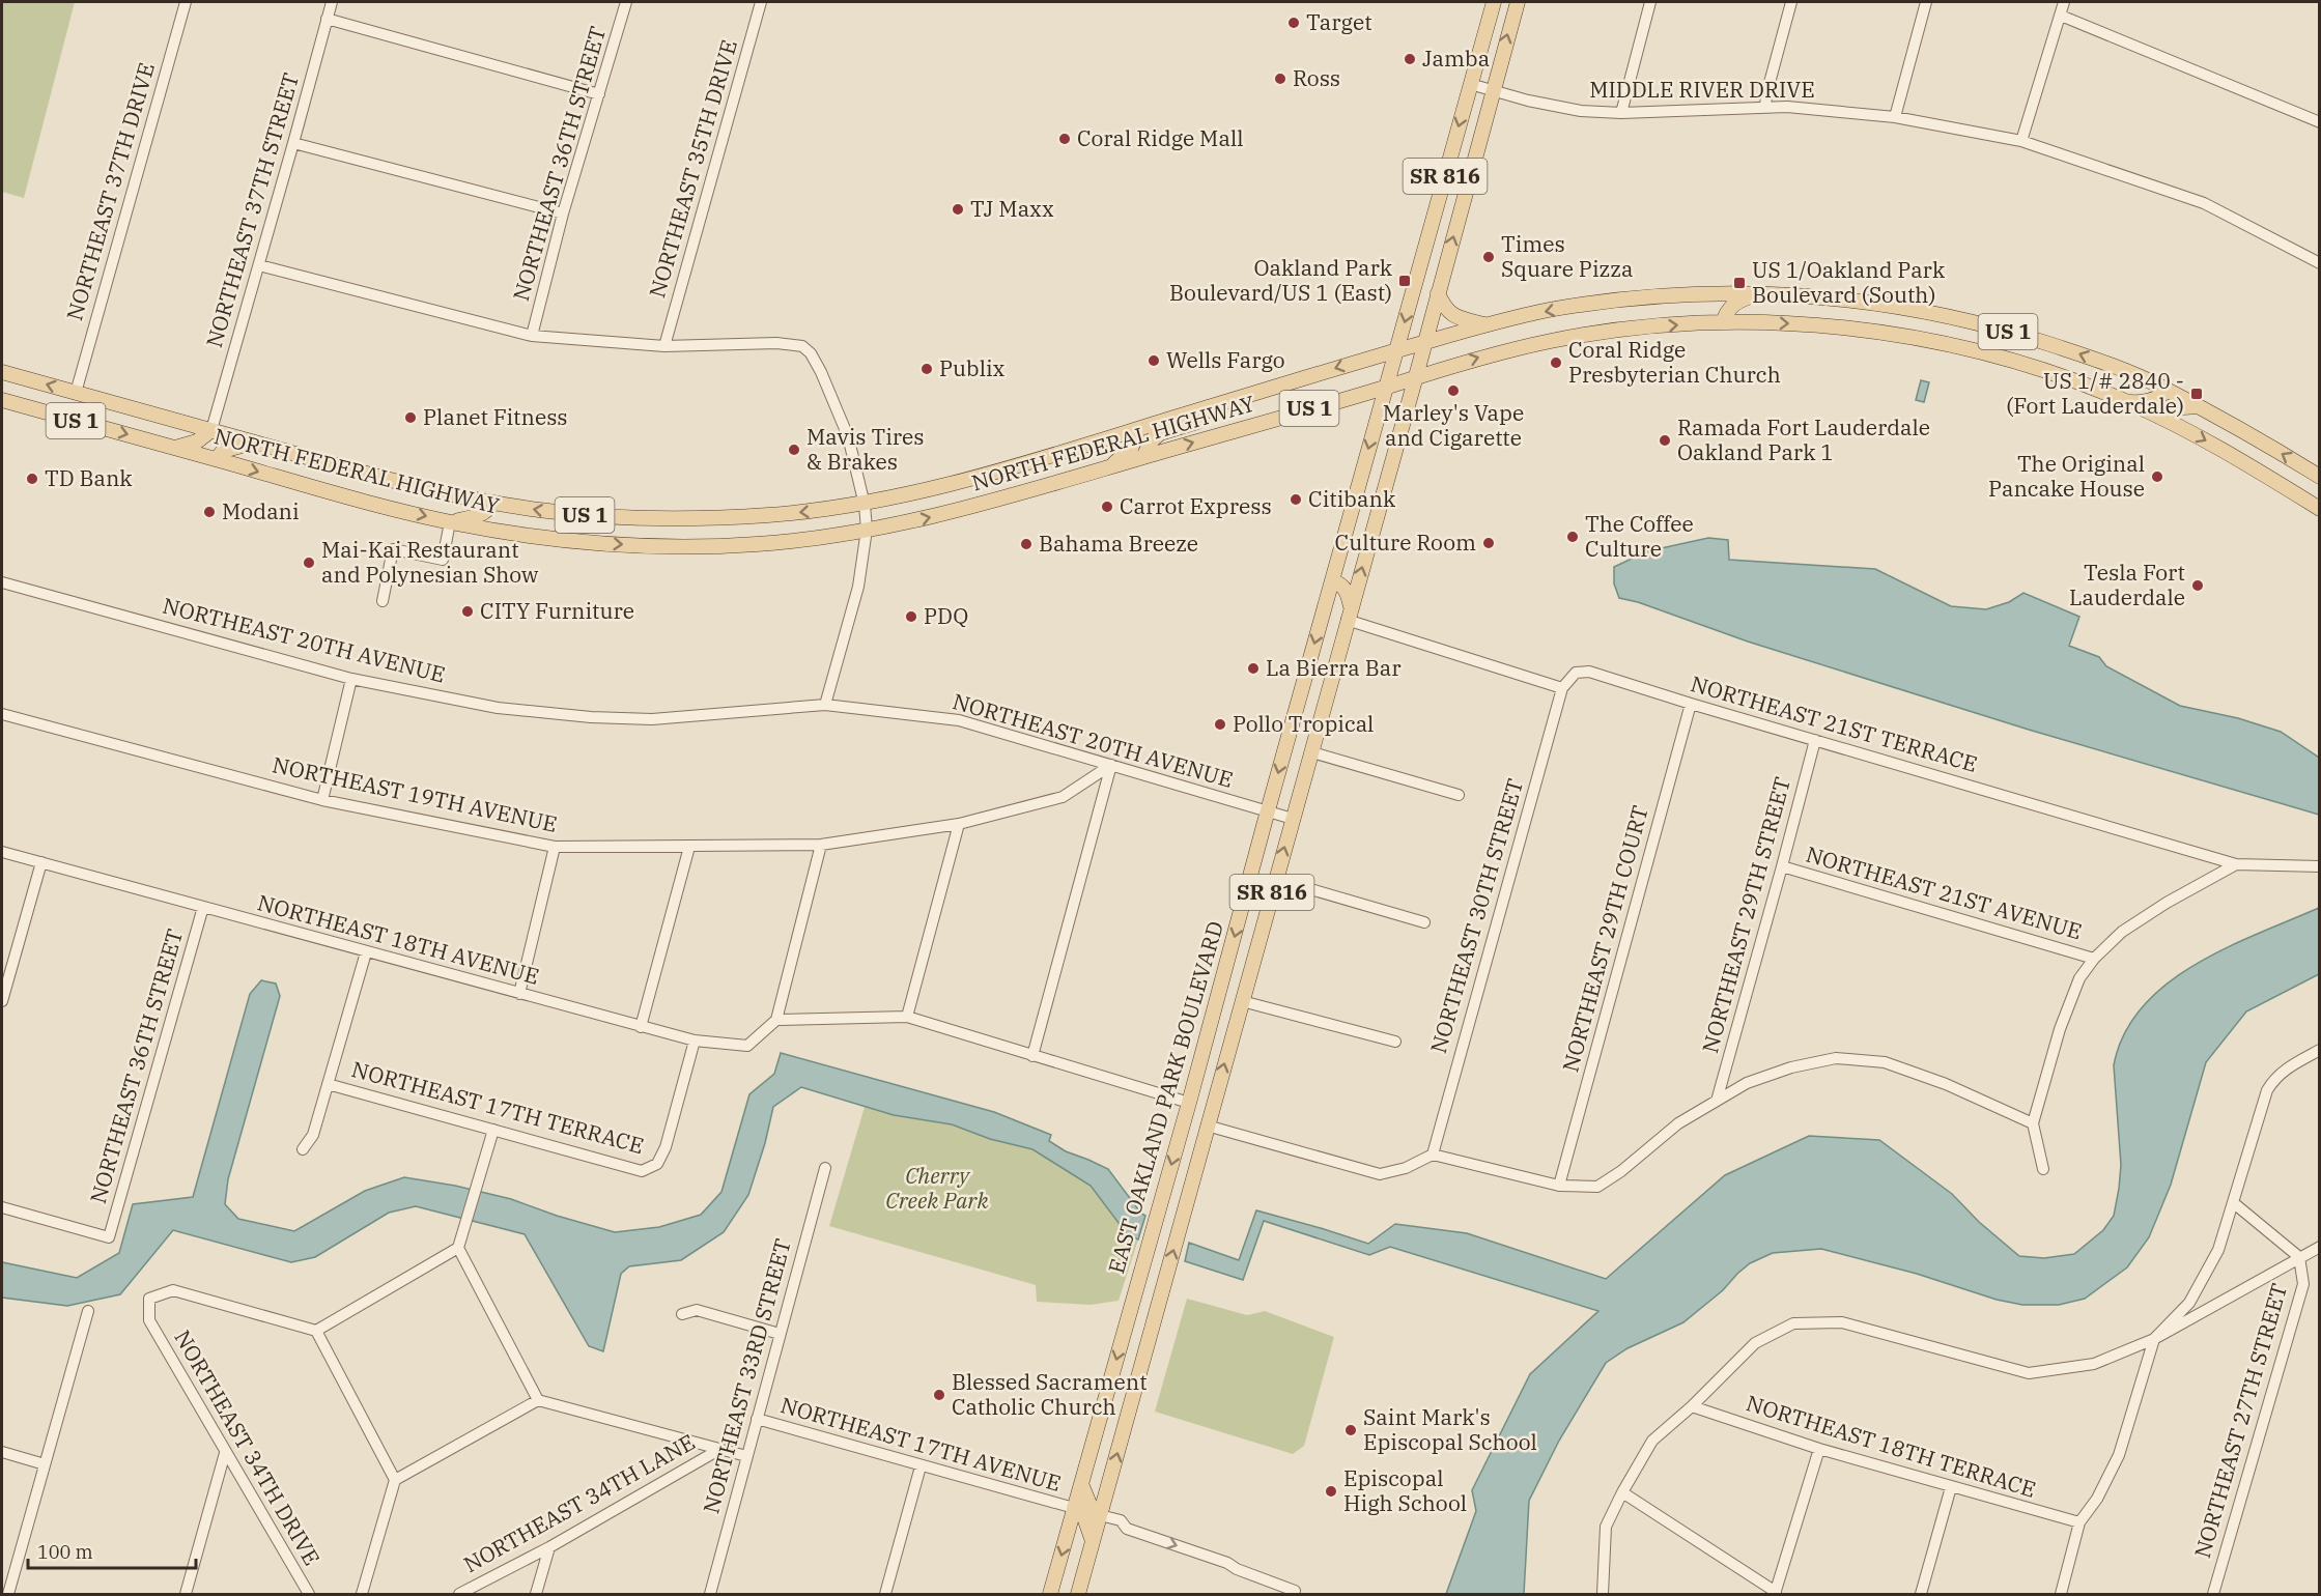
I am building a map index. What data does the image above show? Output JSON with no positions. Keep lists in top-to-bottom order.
{
  "streets": {
    "main road": [
      "SR 816",
      "US 1",
      "NORTH FEDERAL HIGHWAY",
      "EAST OAKLAND PARK BOULEVARD"
    ],
    "street": [
      "MIDDLE RIVER DRIVE",
      "NORTHEAST 36TH STREET",
      "NORTHEAST 35TH DRIVE",
      "NORTHEAST 37TH DRIVE",
      "NORTHEAST 37TH STREET",
      "NORTHEAST 20TH AVENUE",
      "NORTHEAST 21ST TERRACE",
      "NORTHEAST 19TH AVENUE",
      "NORTHEAST 21ST AVENUE",
      "NORTHEAST 29TH STREET",
      "NORTHEAST 30TH STREET",
      "NORTHEAST 29TH COURT",
      "NORTHEAST 18TH AVENUE",
      "NORTHEAST 17TH TERRACE",
      "NORTHEAST 33RD STREET",
      "NORTHEAST 27TH STREET",
      "NORTHEAST 17TH AVENUE",
      "NORTHEAST 18TH TERRACE",
      "NORTHEAST 34TH DRIVE",
      "NORTHEAST 34TH LANE"
    ]
  },
  "crossings": [
    ["MIDDLE RIVER DRIVE", "EAST OAKLAND PARK BOULEVARD"],
    ["NORTHEAST 36TH STREET", "NORTHEAST 18TH AVENUE"],
    ["NORTHEAST 37TH DRIVE", "NORTH FEDERAL HIGHWAY"],
    ["NORTHEAST 37TH STREET", "NORTH FEDERAL HIGHWAY"],
    ["NORTH FEDERAL HIGHWAY", "EAST OAKLAND PARK BOULEVARD"],
    ["NORTHEAST 20TH AVENUE", "NORTHEAST 19TH AVENUE"],
    ["NORTHEAST 20TH AVENUE", "EAST OAKLAND PARK BOULEVARD"],
    ["NORTHEAST 21ST TERRACE", "NORTHEAST 29TH STREET"],
    ["NORTHEAST 21ST TERRACE", "NORTHEAST 30TH STREET"],
    ["NORTHEAST 21ST TERRACE", "NORTHEAST 29TH COURT"],
    ["NORTHEAST 21ST AVENUE", "NORTHEAST 29TH STREET"],
    ["NORTHEAST 18TH AVENUE", "NORTHEAST 17TH TERRACE"],
    ["EAST OAKLAND PARK BOULEVARD", "NORTHEAST 17TH AVENUE"],
    ["NORTHEAST 33RD STREET", "NORTHEAST 17TH AVENUE"]
  ],
  "parks": ["Cherry Creek Park"],
  "places": {
    "other": [
      "Target",
      "Jamba",
      "Ross",
      "Coral Ridge Mall",
      "TJ Maxx",
      "Times Square Pizza",
      "Wells Fargo",
      "Coral Ridge Presbyterian Church",
      "Publix",
      "Marley's Vape and Cigarette",
      "Planet Fitness",
      "Ramada Fort Lauderdale Oakland Park 1",
      "Mavis Tires & Brakes",
      "The Original Pancake House",
      "TD Bank",
      "Citibank",
      "Carrot Express",
      "Modani",
      "The Coffee Culture",
      "Culture Room",
      "Bahama Breeze",
      "Mai-Kai Restaurant and Polynesian Show",
      "Tesla Fort Lauderdale",
      "CITY Furniture",
      "PDQ",
      "La Bierra Bar",
      "Pollo Tropical",
      "Blessed Sacrament Catholic Church",
      "Saint Mark's Episcopal School",
      "Episcopal High School"
    ],
    "transit": ["Oakland Park Boulevard/US 1 (East)", "US 1/Oakland Park Boulevard (South)", "US 1/# 2840 - (Fort Lauderdale)"]
  },
  "scale_bar": "100 m"
}
